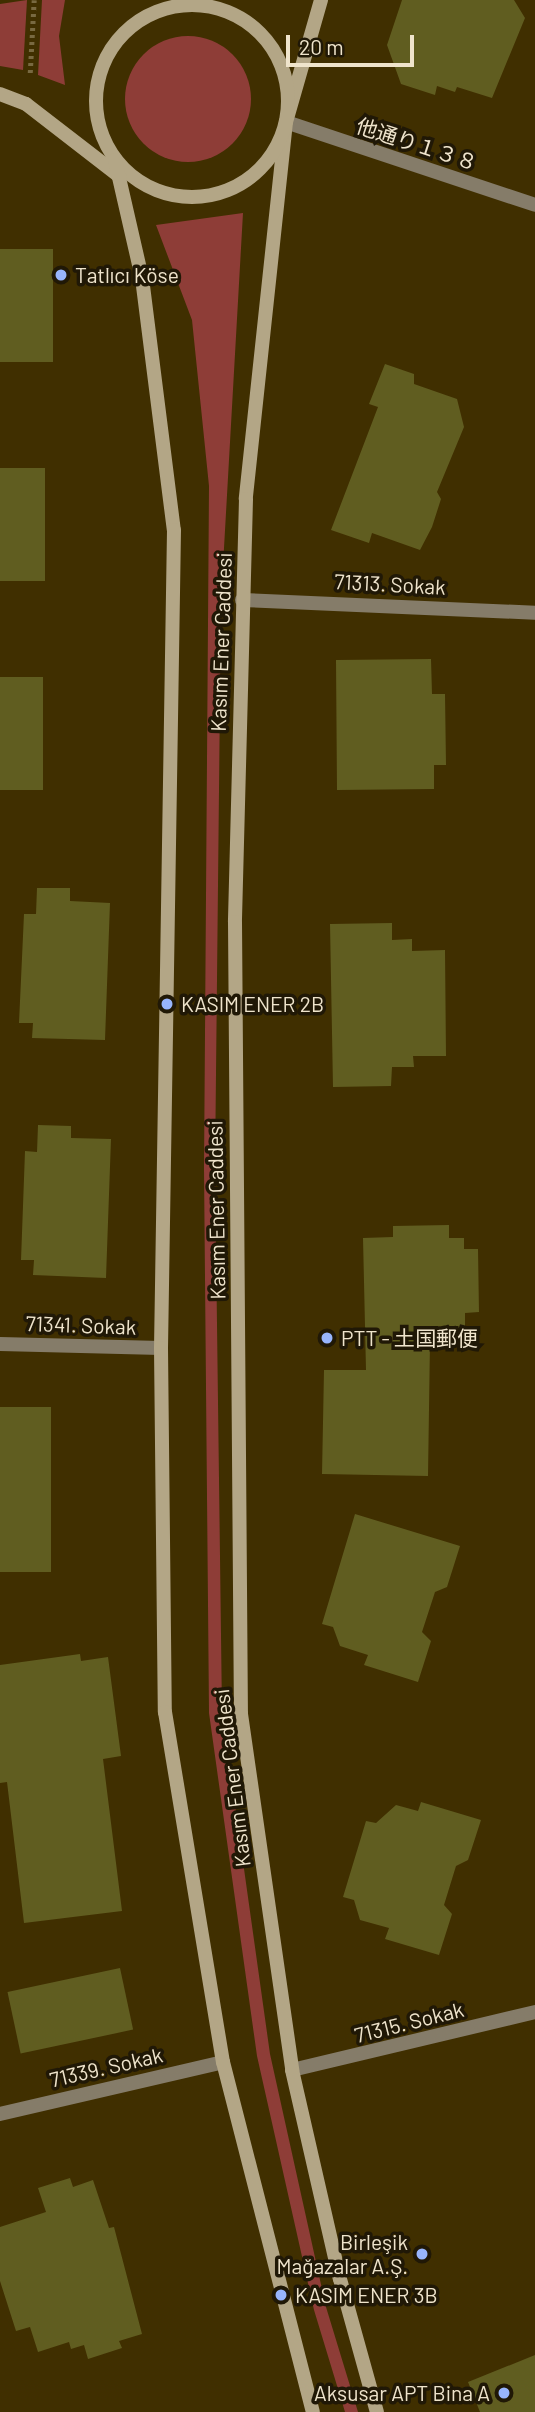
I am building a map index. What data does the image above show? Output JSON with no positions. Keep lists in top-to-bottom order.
{
  "streets": {
    "main road": ["Kasım Ener Caddesi"],
    "street": [
      "他通り１３８",
      "71313. Sokak",
      "71341. Sokak",
      "71315. Sokak",
      "71339. Sokak"
    ]
  },
  "crossings": [
    ["他通り１３８", "Kasım Ener Caddesi"],
    ["71313. Sokak", "Kasım Ener Caddesi"],
    ["Kasım Ener Caddesi", "71315. Sokak"]
  ],
  "places": [
    "Tatlıcı Köse",
    "KASIM ENER 2B",
    "PTT - 土国郵便",
    "Birleşik Mağazalar A.Ş.",
    "KASIM ENER 3B",
    "Aksusar APT Bina A"
  ],
  "scale_bar": "20 m"
}
